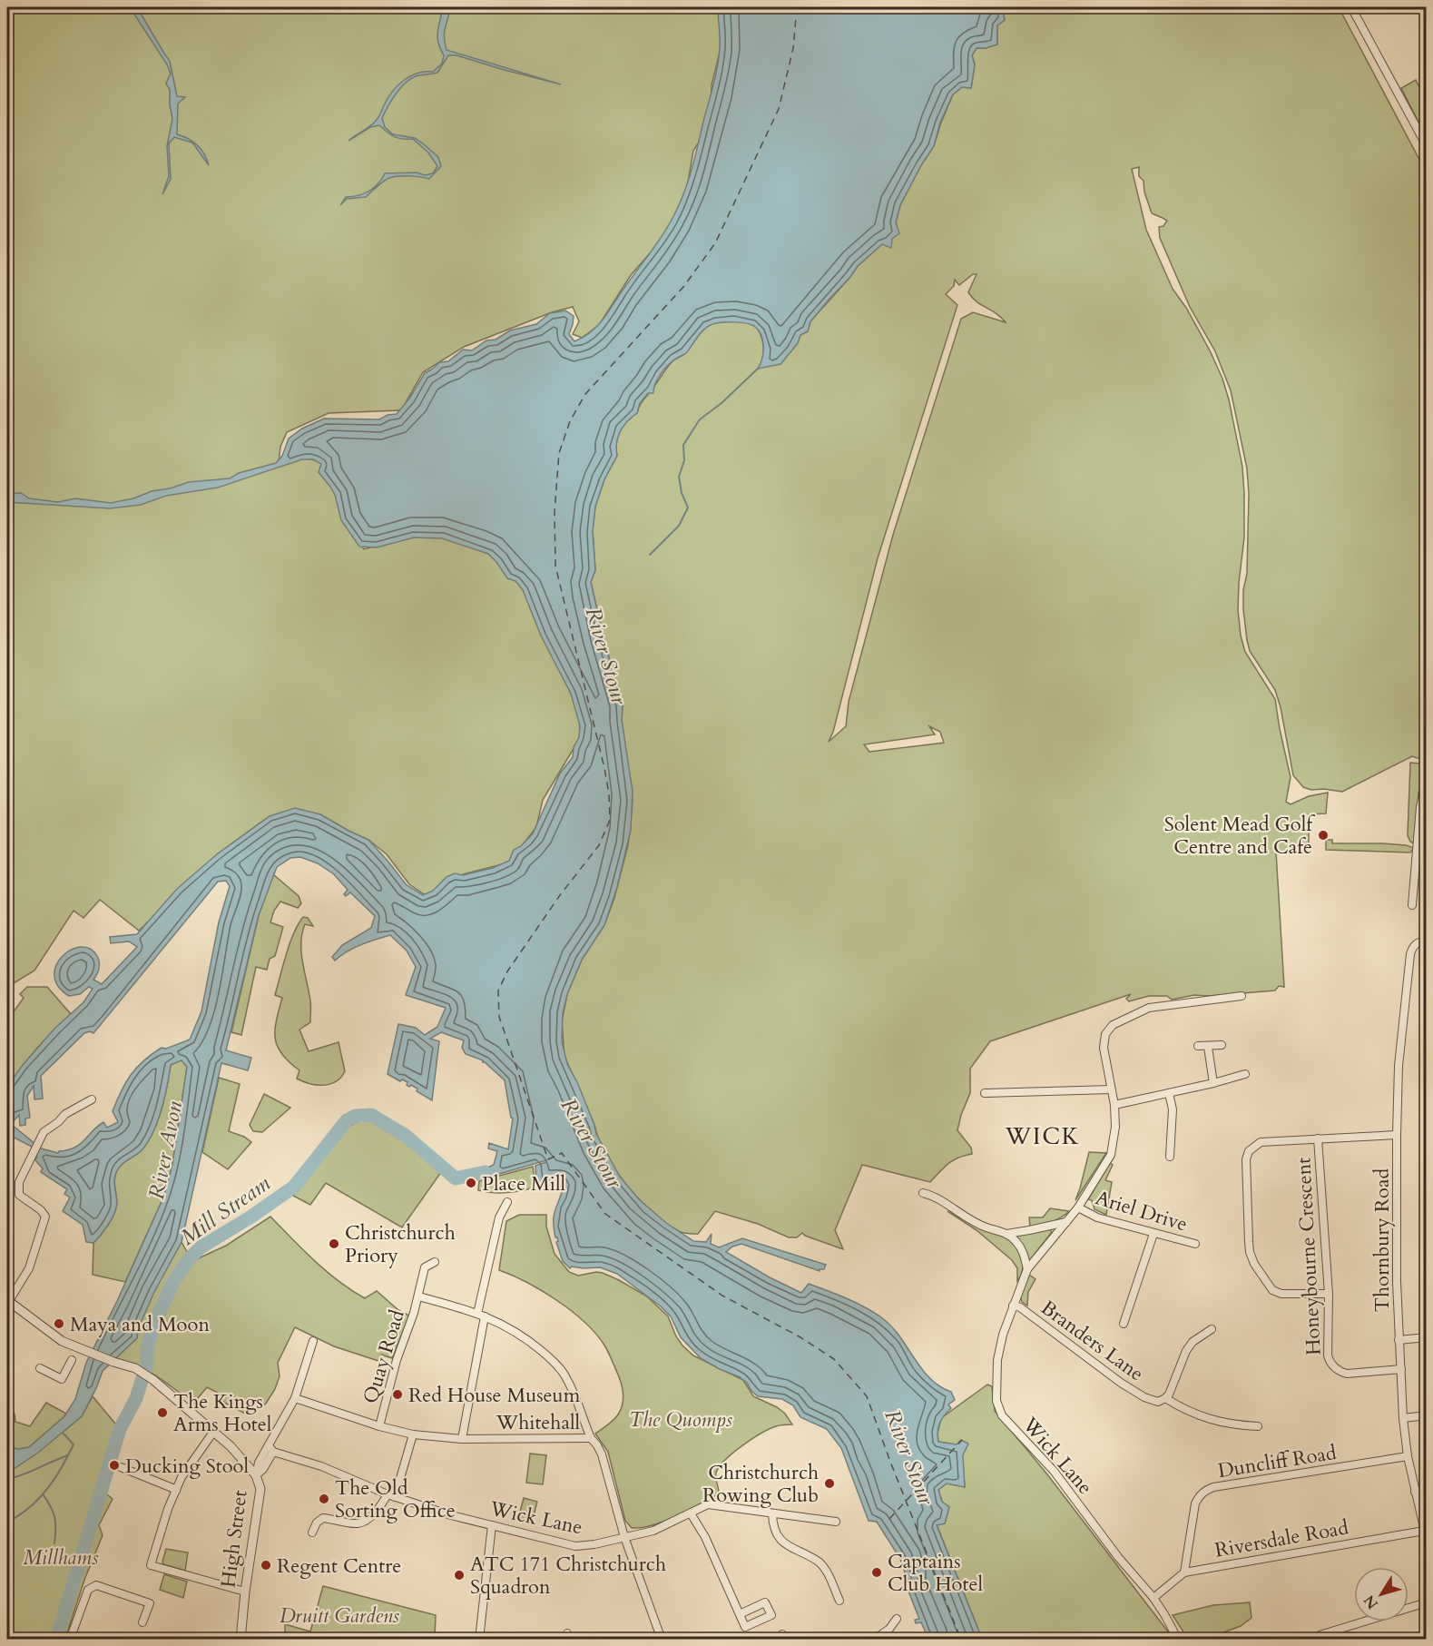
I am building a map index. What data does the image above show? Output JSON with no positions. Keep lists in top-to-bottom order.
{
  "streets": {
    "street": [
      "Ariel Drive",
      "Thornbury Road",
      "Honeybourne Crescent",
      "Branders Lane",
      "Quay Road",
      "Whitehall",
      "Wick Lane",
      "Duncliff Road",
      "Riversdale Road",
      "High Street"
    ]
  },
  "crossings": [
    ["Ariel Drive", "Wick Lane"],
    ["Thornbury Road", "Honeybourne Crescent"],
    ["Thornbury Road", "Duncliff Road"],
    ["Thornbury Road", "Riversdale Road"],
    ["Branders Lane", "Wick Lane"],
    ["Quay Road", "Whitehall"],
    ["Whitehall", "Wick Lane"],
    ["Wick Lane", "Riversdale Road"],
    ["Duncliff Road", "Riversdale Road"]
  ],
  "districts": ["WICK"],
  "water": ["River Stour", "River Avon", "Mill Stream"],
  "parks": ["The Quomps", "Millhams", "Druitt Gardens"],
  "places": [
    "Solent Mead Golf Centre and Cafe",
    "Place Mill",
    "Christchurch Priory",
    "Maya and Moon",
    "Red House Museum",
    "The Kings Arms Hotel",
    "Ducking Stool",
    "Christchurch Rowing Club",
    "The Old Sorting Office",
    "Regent Centre",
    "Captains Club Hotel",
    "ATC 171 Christchurch Squadron"
  ],
  "north": "bottom left"
}
